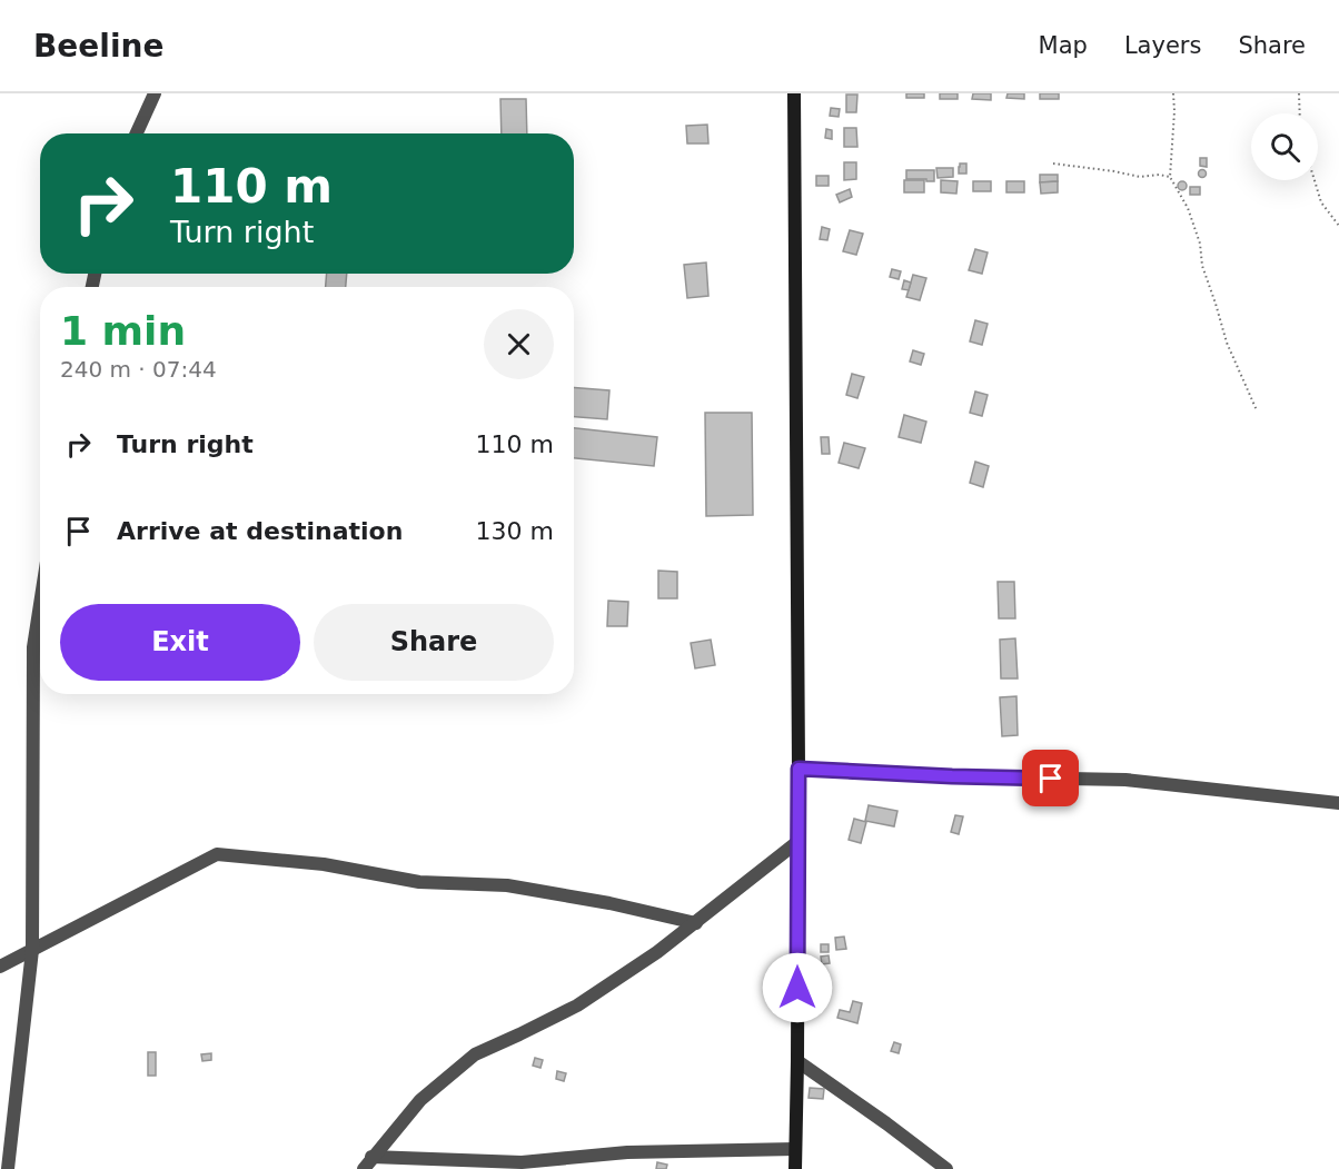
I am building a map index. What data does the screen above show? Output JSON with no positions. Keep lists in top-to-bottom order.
{
  "page": {
    "header": "Beeline",
    "nav": ["Map", "Layers", "Share"],
    "turn": ["110 m", "Turn right"],
    "heading": ["1 min", "240 m · 07:44"],
    "list": [
      {
        "name": "Turn right",
        "value": "110 m"
      },
      {
        "name": "Arrive at destination",
        "value": "130 m"
      }
    ],
    "buttons": ["Exit", "Share"]
  }
}
